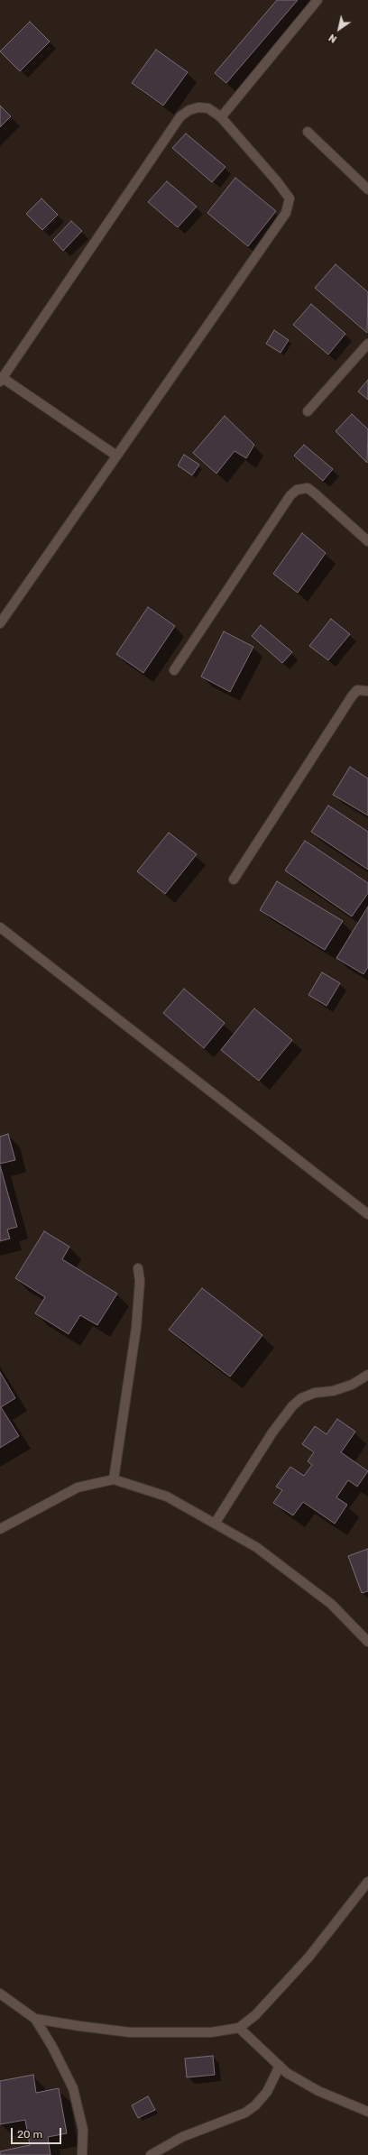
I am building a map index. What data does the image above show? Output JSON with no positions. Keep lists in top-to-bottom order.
{
  "scale_bar": "20 m",
  "north": "bottom left"
}
